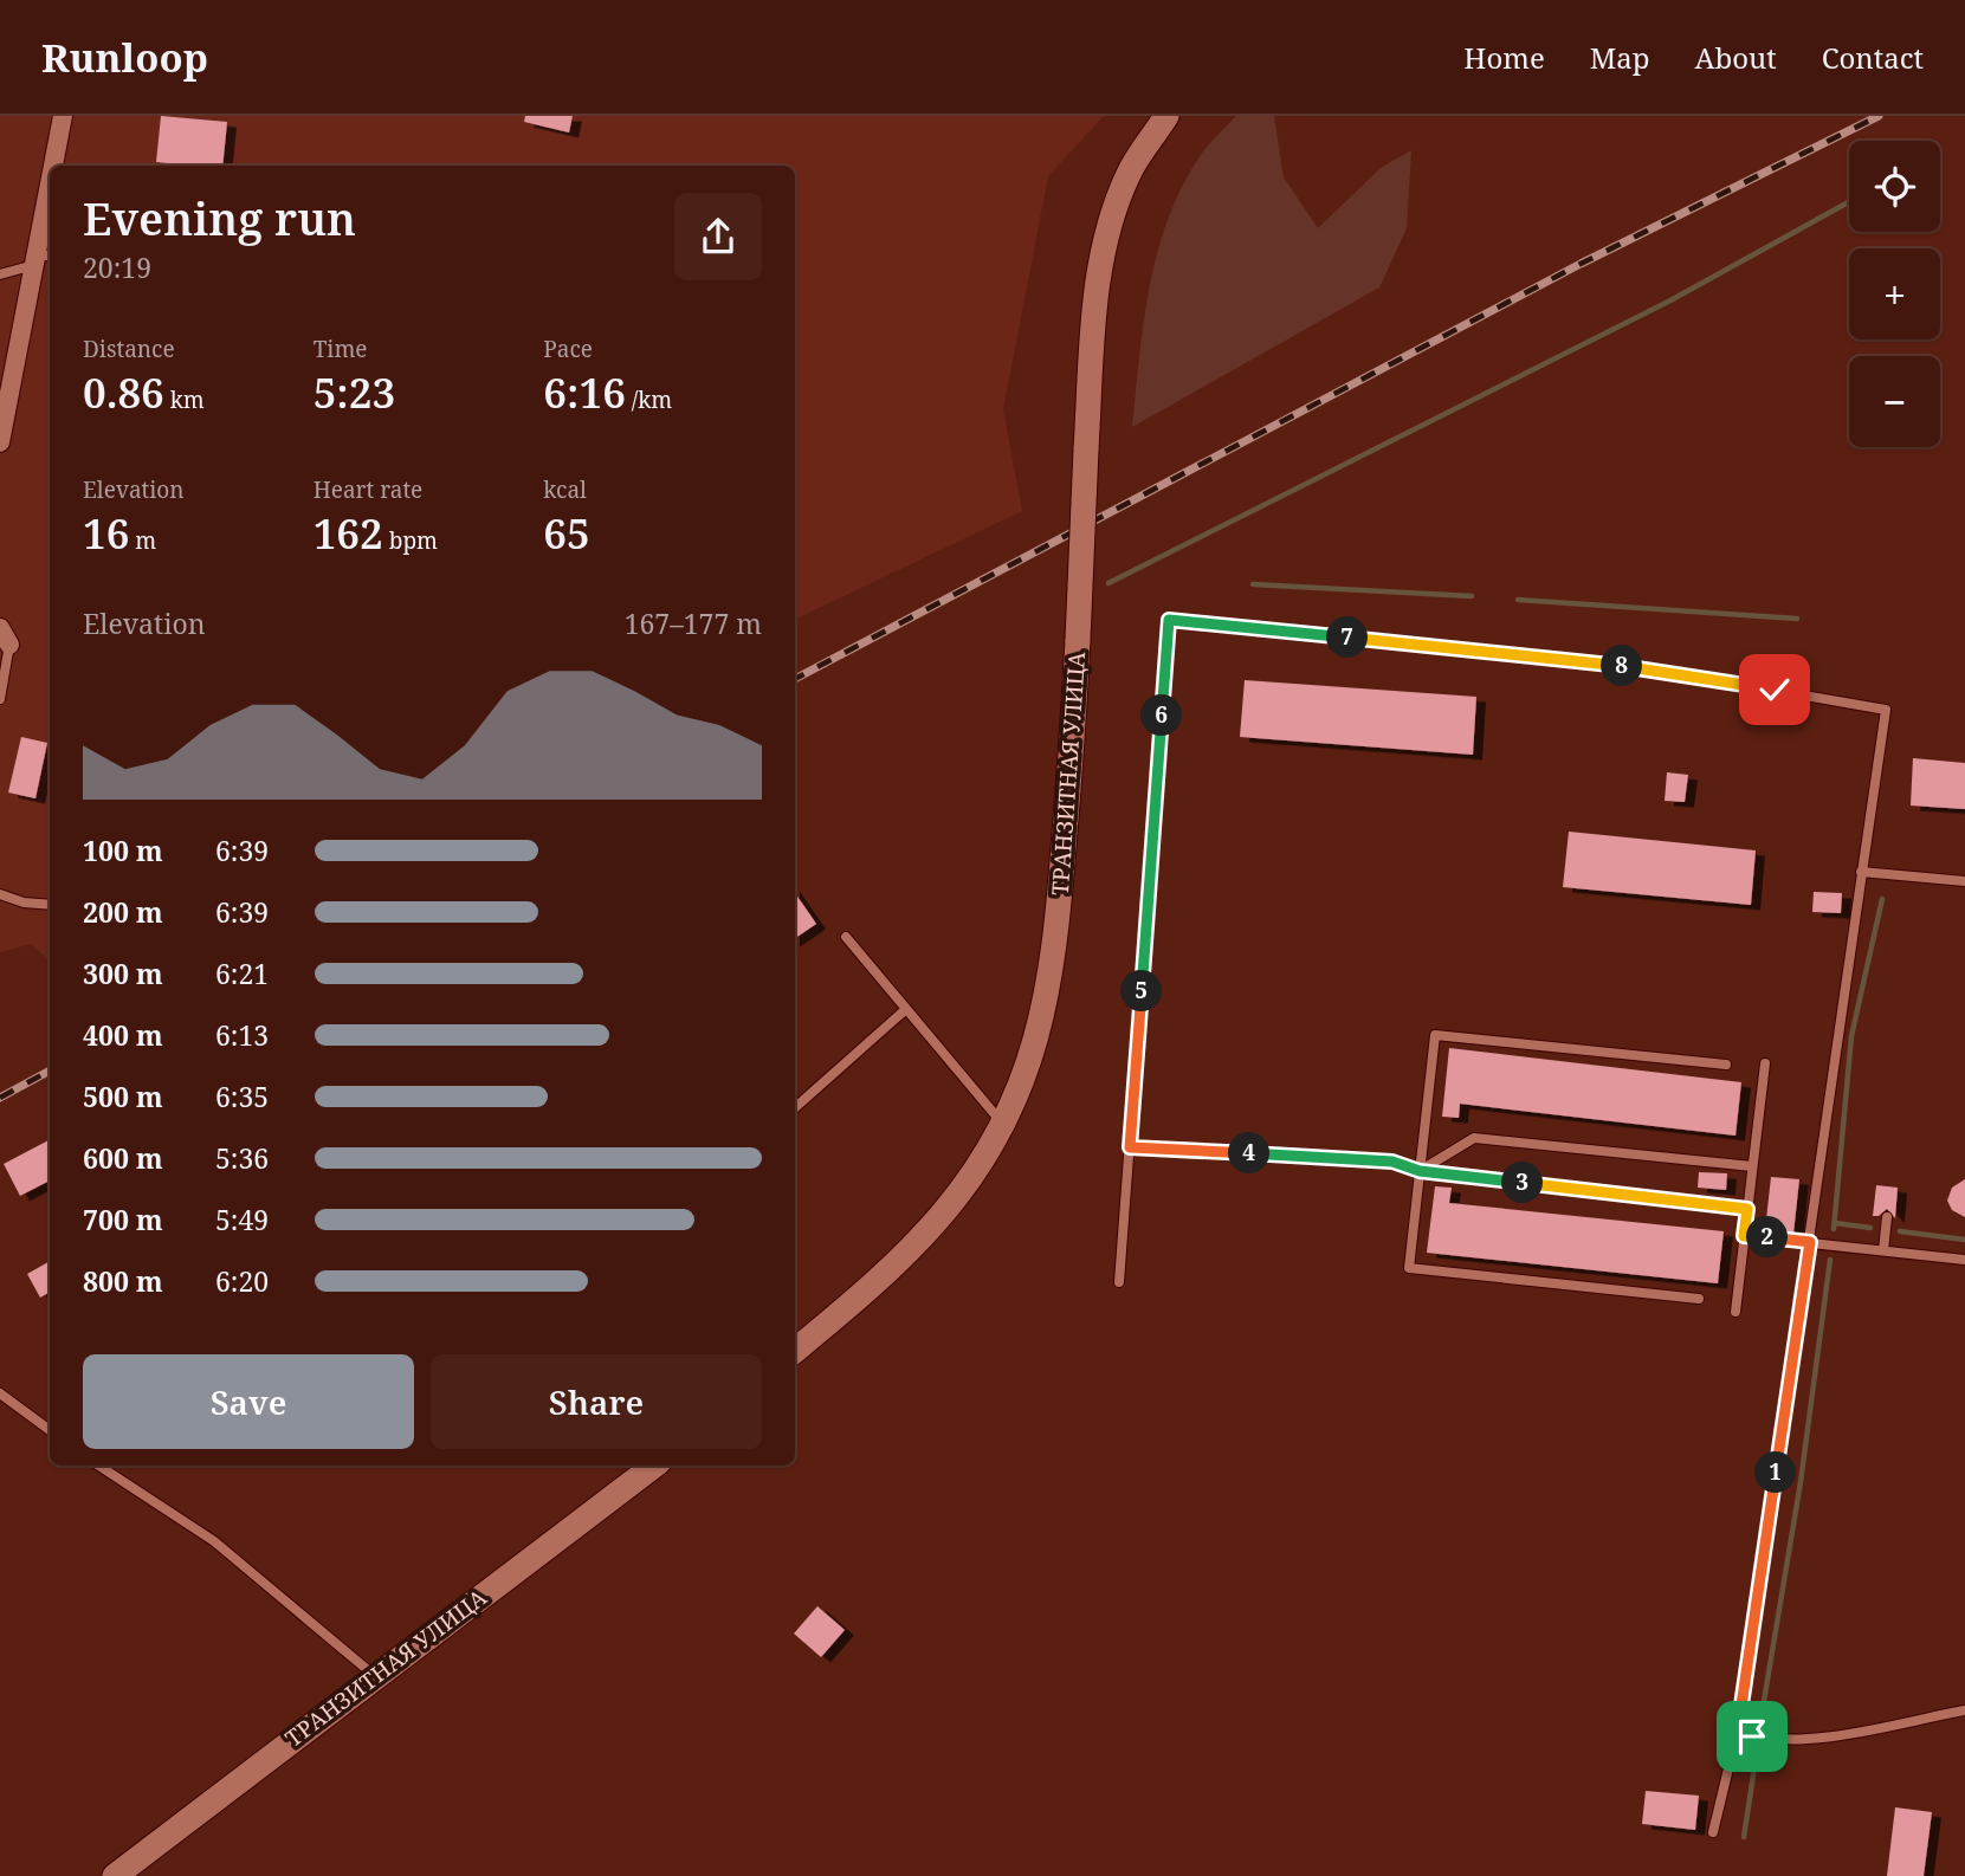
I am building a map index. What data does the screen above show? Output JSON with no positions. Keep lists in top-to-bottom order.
{
  "streets": {
    "main road": ["ТРАНЗИТНАЯ УЛИЦА"]
  },
  "page": {
    "header": "Runloop",
    "nav": [
      "Home",
      "Map",
      "About",
      "Contact"
    ],
    "map_buttons": ["+", "−"],
    "heading": ["Evening run", "20:19"],
    "stats": [
      ["Distance", "0.86 km"],
      ["Time", "5:23"],
      ["Pace", "6:16 /km"],
      ["Elevation", "16 m"],
      ["Heart rate", "162 bpm"],
      ["kcal", "65"]
    ],
    "chart": ["Elevation", "167–177 m"],
    "pins": [
      "7",
      "8",
      "6",
      "5",
      "4",
      "3",
      "2",
      "1"
    ],
    "list": [
      {
        "name": "100 m",
        "note": "6:39"
      },
      {
        "name": "200 m",
        "note": "6:39"
      },
      {
        "name": "300 m",
        "note": "6:21"
      },
      {
        "name": "400 m",
        "note": "6:13"
      },
      {
        "name": "500 m",
        "note": "6:35"
      },
      {
        "name": "600 m",
        "note": "5:36"
      },
      {
        "name": "700 m",
        "note": "5:49"
      },
      {
        "name": "800 m",
        "note": "6:20"
      }
    ],
    "buttons": ["Save", "Share"]
  }
}
